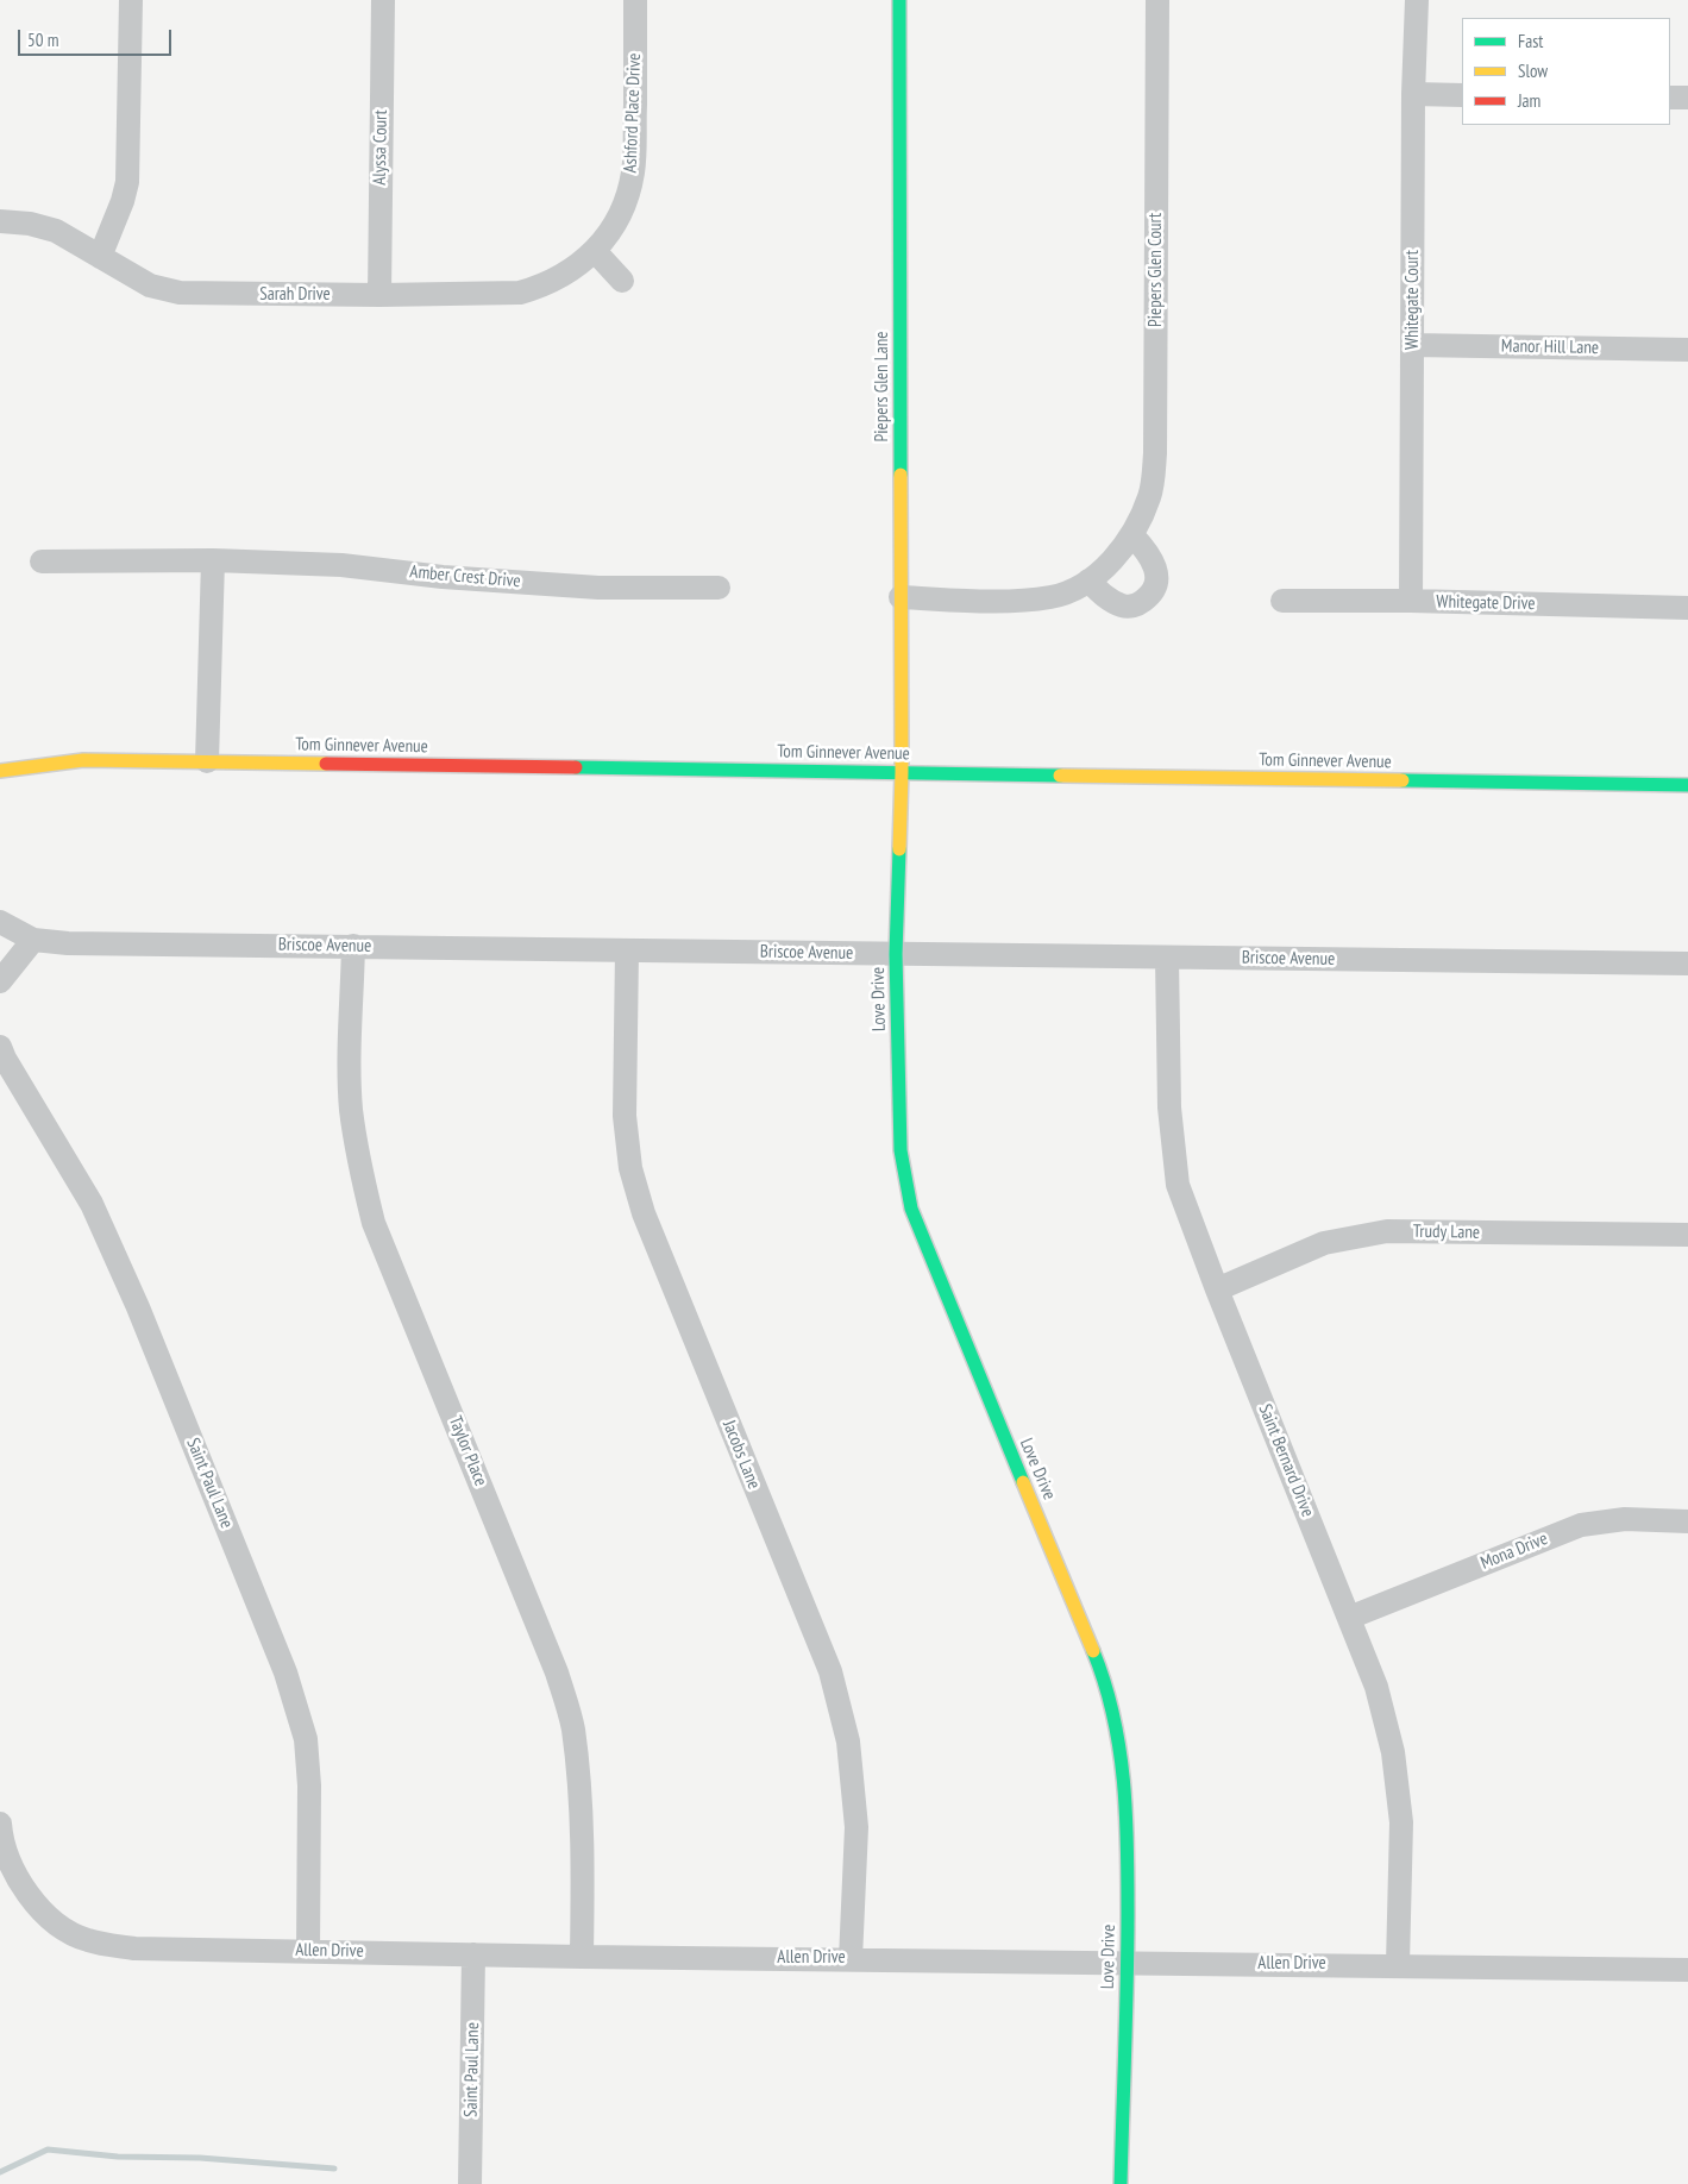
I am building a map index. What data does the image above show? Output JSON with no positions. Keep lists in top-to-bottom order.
{
  "streets": {
    "street": [
      "Ashford Place Drive",
      "Alyssa Court",
      "Piepers Glen Court",
      "Sarah Drive",
      "Whitegate Court",
      "Manor Hill Lane",
      "Piepers Glen Lane",
      "Amber Crest Drive",
      "Whitegate Drive",
      "Tom Ginnever Avenue",
      "Briscoe Avenue",
      "Love Drive",
      "Trudy Lane",
      "Taylor Place",
      "Jacobs Lane",
      "Saint Bernard Drive",
      "Saint Paul Lane",
      "Mona Drive",
      "Allen Drive"
    ]
  },
  "crossings": [
    ["Ashford Place Drive", "Sarah Drive"],
    ["Alyssa Court", "Sarah Drive"],
    ["Piepers Glen Court", "Piepers Glen Lane"],
    ["Whitegate Court", "Manor Hill Lane"],
    ["Whitegate Court", "Whitegate Drive"],
    ["Piepers Glen Lane", "Tom Ginnever Avenue"],
    ["Piepers Glen Lane", "Love Drive"],
    ["Tom Ginnever Avenue", "Love Drive"],
    ["Briscoe Avenue", "Love Drive"],
    ["Briscoe Avenue", "Taylor Place"],
    ["Briscoe Avenue", "Jacobs Lane"],
    ["Briscoe Avenue", "Saint Bernard Drive"],
    ["Love Drive", "Allen Drive"],
    ["Trudy Lane", "Saint Bernard Drive"],
    ["Taylor Place", "Allen Drive"],
    ["Jacobs Lane", "Allen Drive"],
    ["Saint Bernard Drive", "Mona Drive"],
    ["Saint Bernard Drive", "Allen Drive"],
    ["Saint Paul Lane", "Allen Drive"]
  ],
  "legend": ["Fast", "Slow", "Jam"],
  "scale_bar": "50 m"
}
